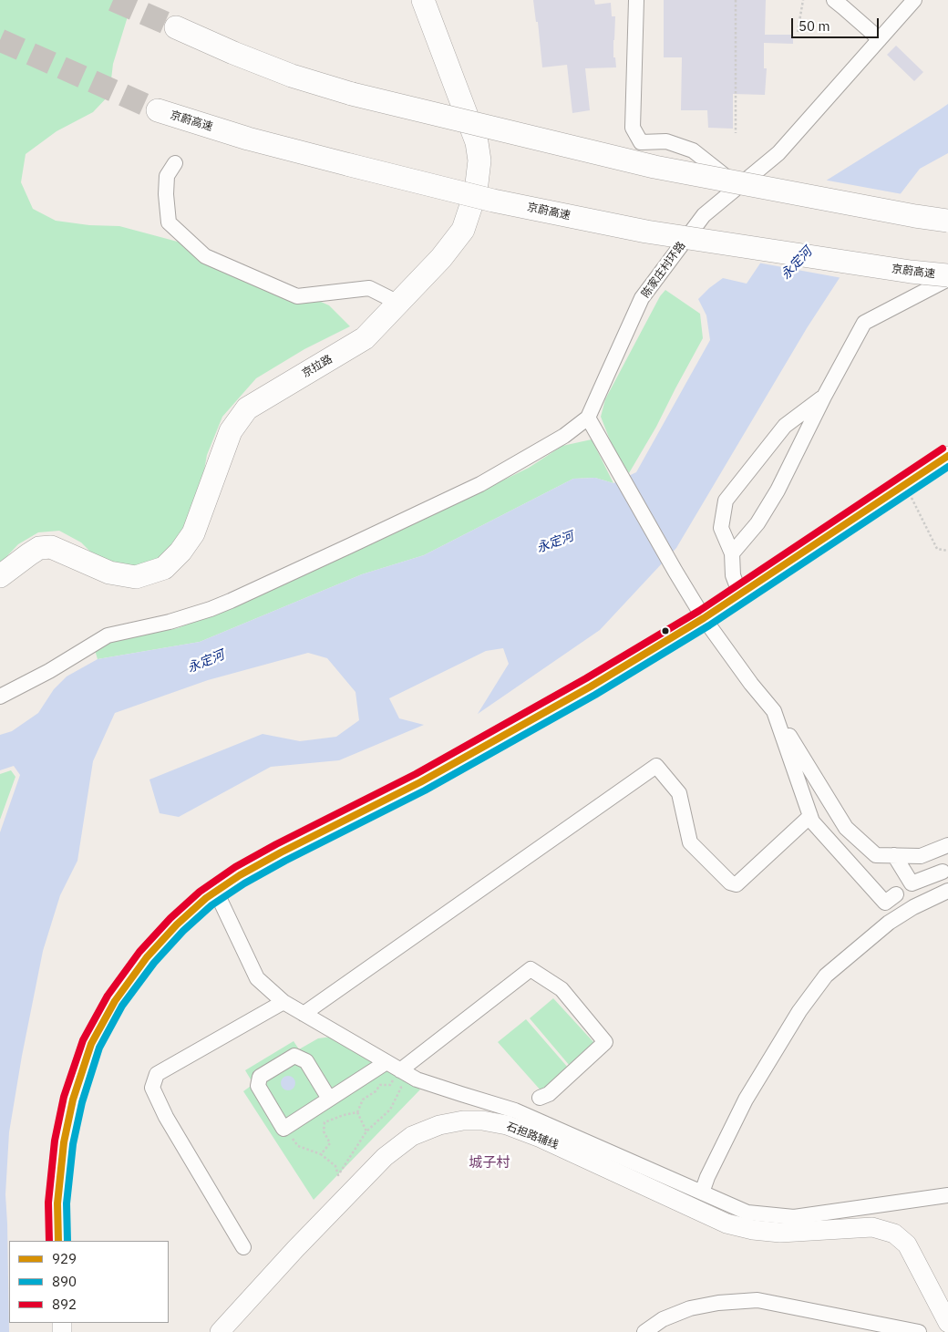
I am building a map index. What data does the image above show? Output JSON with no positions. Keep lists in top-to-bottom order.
{
  "streets": {
    "highway": ["京蔚高速", "京拉路"],
    "main road": ["石担路辅线"],
    "street": ["陈家庄村环路"]
  },
  "districts": ["城子村"],
  "water": ["永定河"],
  "lines": ["transit line 892", "transit line 929", "transit line 890"],
  "legend": ["929", "890", "892"],
  "scale_bar": "50 m"
}
